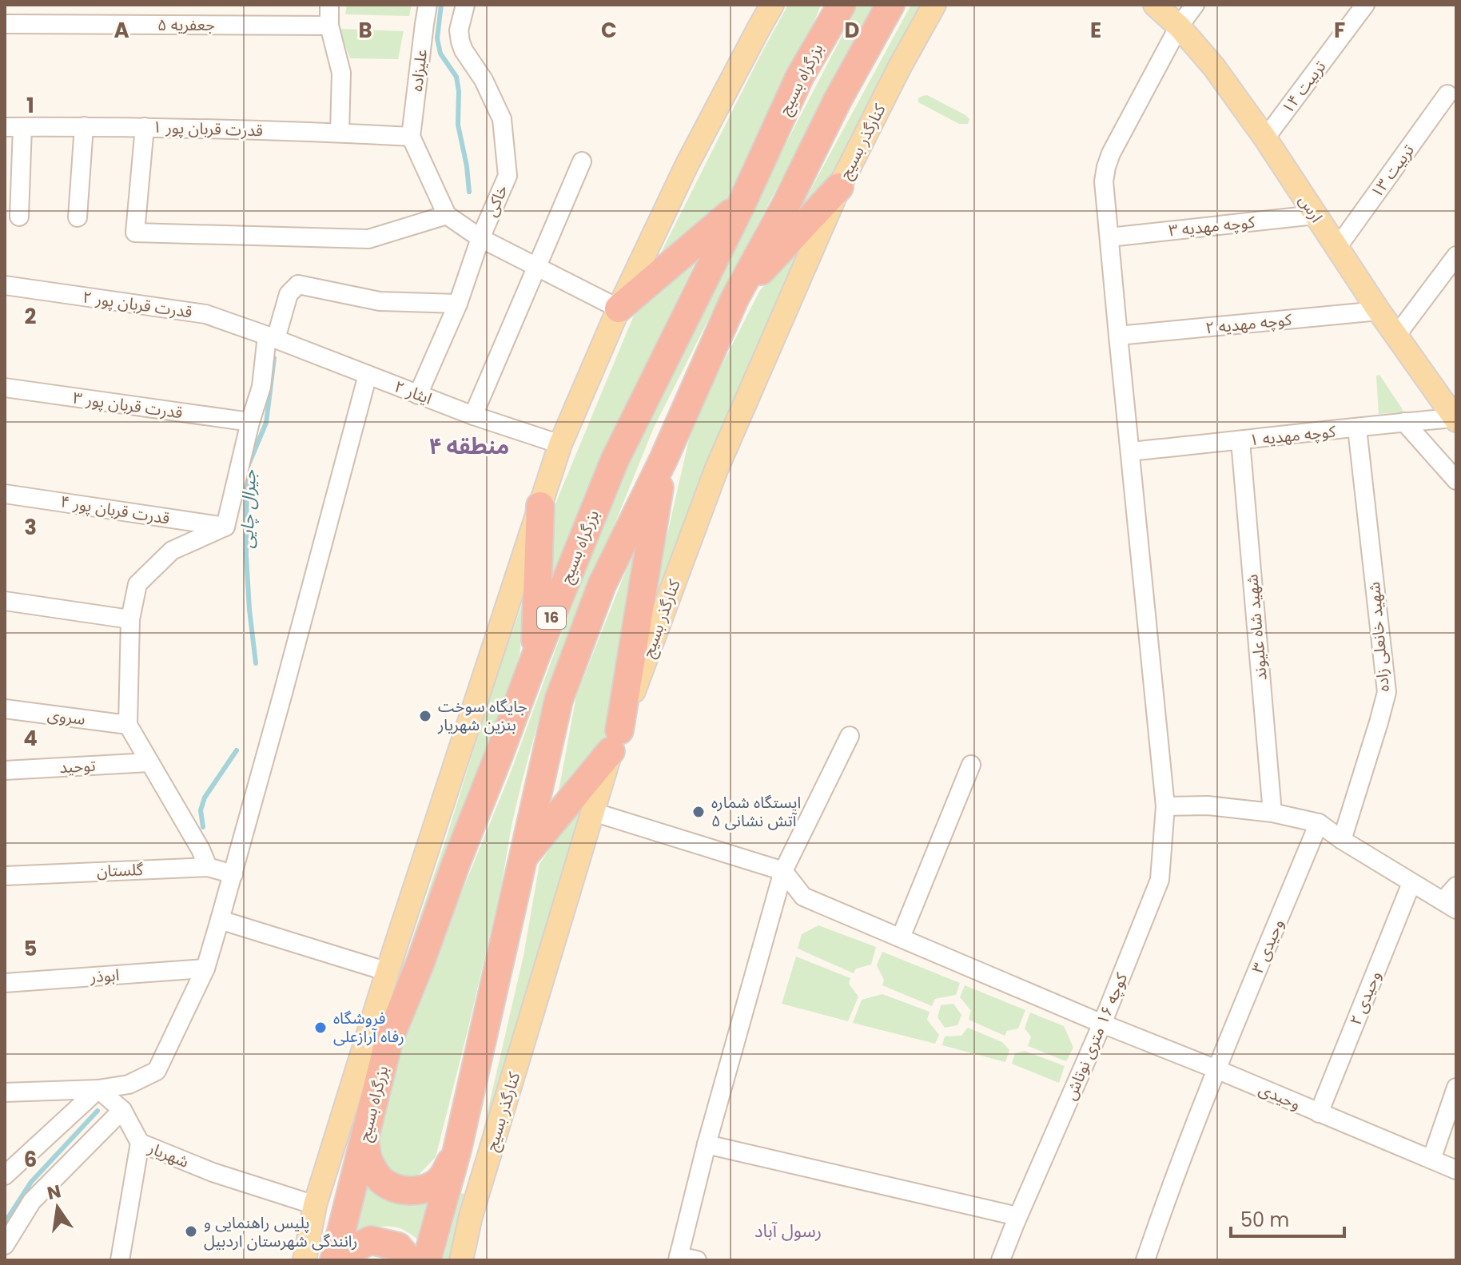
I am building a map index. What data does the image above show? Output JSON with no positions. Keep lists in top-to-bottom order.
{
  "streets": {
    "highway": ["بزرگراه بسیج", "16"],
    "main road": ["کنارگذر بسیج", "ارس"],
    "street": [
      "جعفریه ۵",
      "علیزاده",
      "تربیت ۱۴",
      "قدرت قربان پور ۱",
      "تربیت ۱۳",
      "خاکی",
      "کوچه مهدیه ۳",
      "قدرت قربان پور ۲",
      "کوچه مهدیه ۲",
      "ایثار ۲",
      "قدرت قربان پور ۳",
      "کوچه مهدیه ۱",
      "قدرت قربان پور ۴",
      "شهید شاه علیوند",
      "شهید خانعلی زاده",
      "سروی",
      "توحید",
      "گلستان",
      "وحیدی ۳",
      "ابوذر",
      "وحیدی ۲",
      "کوچه ۱۶ متری نوتاش",
      "وحیدی",
      "شهریار"
    ]
  },
  "crossings": [
    ["علیزاده", "قدرت قربان پور ۱"],
    ["تربیت ۱۴", "ارس"],
    ["تربیت ۱۳", "ارس"],
    ["خاکی", "ایثار ۲"],
    ["ارس", "کوچه مهدیه ۳"],
    ["ارس", "کوچه مهدیه ۲"],
    ["ارس", "کوچه مهدیه ۱"],
    ["ارس", "کوچه ۱۶ متری نوتاش"],
    ["کوچه مهدیه ۳", "کوچه ۱۶ متری نوتاش"],
    ["قدرت قربان پور ۲", "ایثار ۲"],
    ["کوچه مهدیه ۲", "کوچه ۱۶ متری نوتاش"],
    ["کوچه مهدیه ۱", "شهید شاه علیوند"],
    ["کوچه مهدیه ۱", "شهید خانعلی زاده"],
    ["کوچه مهدیه ۱", "کوچه ۱۶ متری نوتاش"],
    ["وحیدی ۳", "وحیدی"],
    ["وحیدی ۲", "وحیدی"],
    ["کوچه ۱۶ متری نوتاش", "وحیدی"]
  ],
  "districts": ["منطقه ۴", "رسول آباد"],
  "water": ["جیرال چایی"],
  "places": [
    "جایگاه سوخت بنزین شهریار",
    "ایستگاه شماره ۵ آتش نشانی",
    "فروشگاه رفاه آرازعلی",
    "پلیس راهنمایی و رانندگی شهرستان اردبیل"
  ],
  "scale_bar": "50 m",
  "north": "top",
  "grid": {
    "columns": [
      "A",
      "B",
      "C",
      "D",
      "E",
      "F"
    ],
    "rows": [
      "1",
      "2",
      "3",
      "4",
      "5",
      "6"
    ]
  }
}
